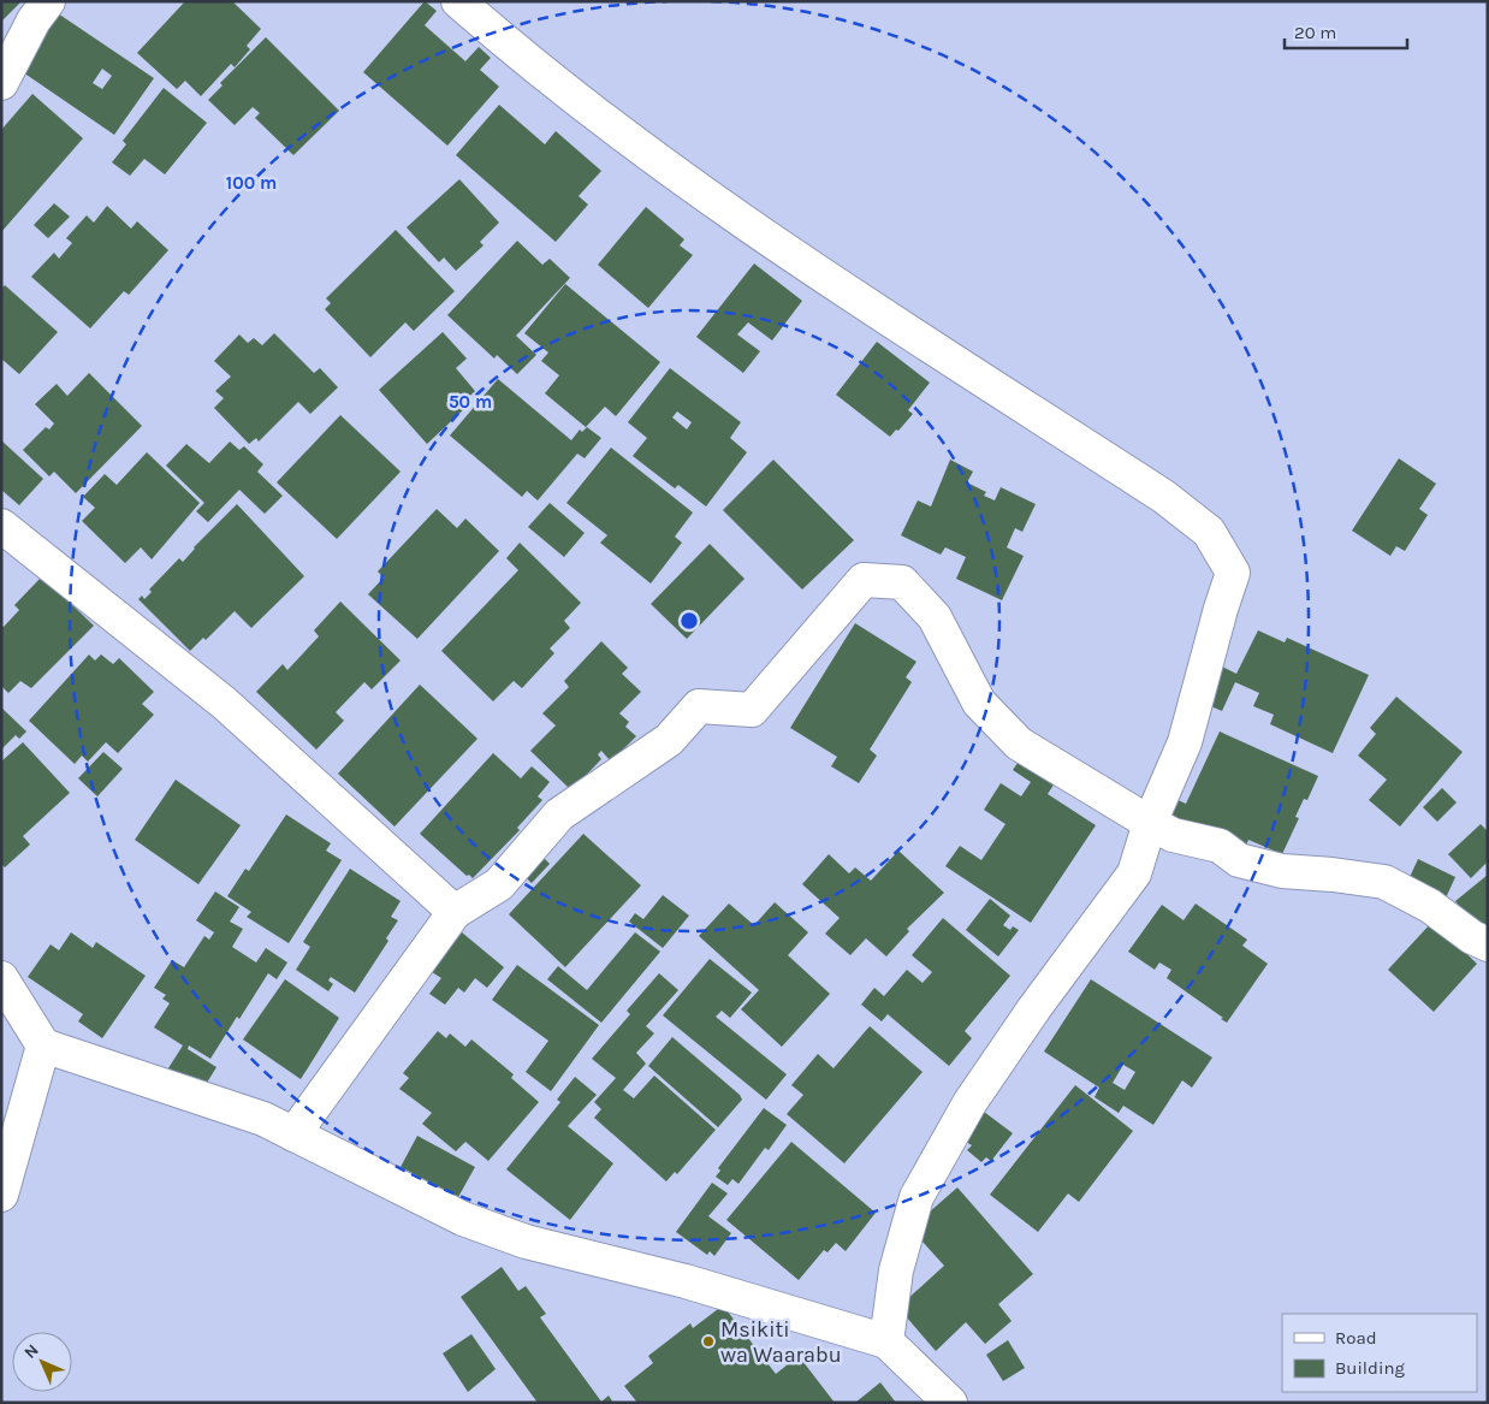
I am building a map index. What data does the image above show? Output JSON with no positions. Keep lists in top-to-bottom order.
{
  "places": ["Msikiti wa Waarabu"],
  "legend": ["Road", "Building"],
  "scale_bar": "20 m",
  "north": "top left",
  "rings": ["100 m", "50 m"]
}
